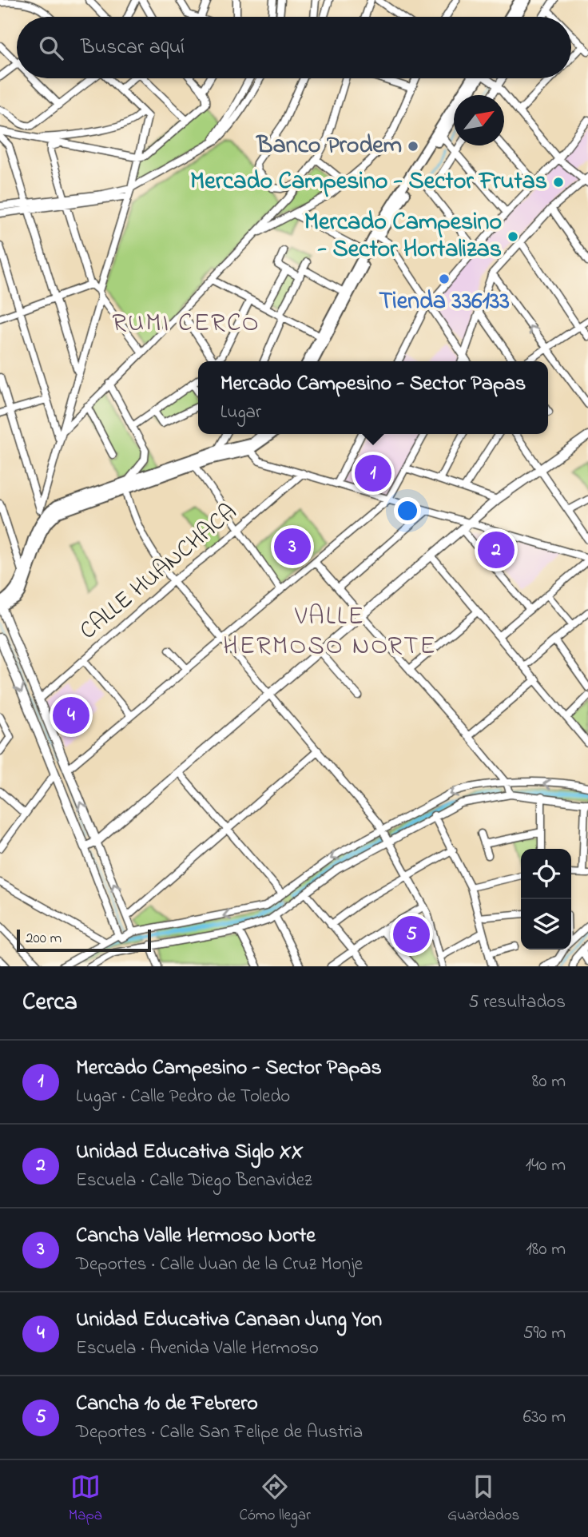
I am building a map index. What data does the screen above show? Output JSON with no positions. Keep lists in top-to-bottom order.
{
  "streets": {
    "street": ["CALLE HUANCHACA"]
  },
  "districts": ["RUMI CERCO", "VALLE HERMOSO NORTE"],
  "places": [
    "Banco Prodem",
    "Mercado Campesino - Sector Frutas",
    "Mercado Campesino - Sector Hortalizas",
    "Tienda 336133"
  ],
  "scale_bar": "200 m",
  "north": "top right",
  "page": {
    "search": "Buscar aquí",
    "popup": ["Mercado Campesino - Sector Papas", "Lugar"],
    "pins": [
      "1",
      "3",
      "2",
      "4",
      "5"
    ],
    "scale": "200 m",
    "heading": ["Cerca", "5 resultados"],
    "list": [
      {
        "mark": "1",
        "name": "Mercado Campesino - Sector Papas",
        "note": "Lugar · Calle Pedro de Toledo",
        "value": "80 m"
      },
      {
        "mark": "2",
        "name": "Unidad Educativa Siglo XX",
        "note": "Escuela · Calle Diego Benavidez",
        "value": "140 m"
      },
      {
        "mark": "3",
        "name": "Cancha Valle Hermoso Norte",
        "note": "Deportes · Calle Juan de la Cruz Monje",
        "value": "180 m"
      },
      {
        "mark": "4",
        "name": "Unidad Educativa Canaan Jung Yon",
        "note": "Escuela · Avenida Valle Hermoso",
        "value": "590 m"
      },
      {
        "mark": "5",
        "name": "Cancha 10 de Febrero",
        "note": "Deportes · Calle San Felipe de Austria",
        "value": "630 m"
      }
    ],
    "nav": ["Mapa", "Cómo llegar", "Guardados"]
  }
}
